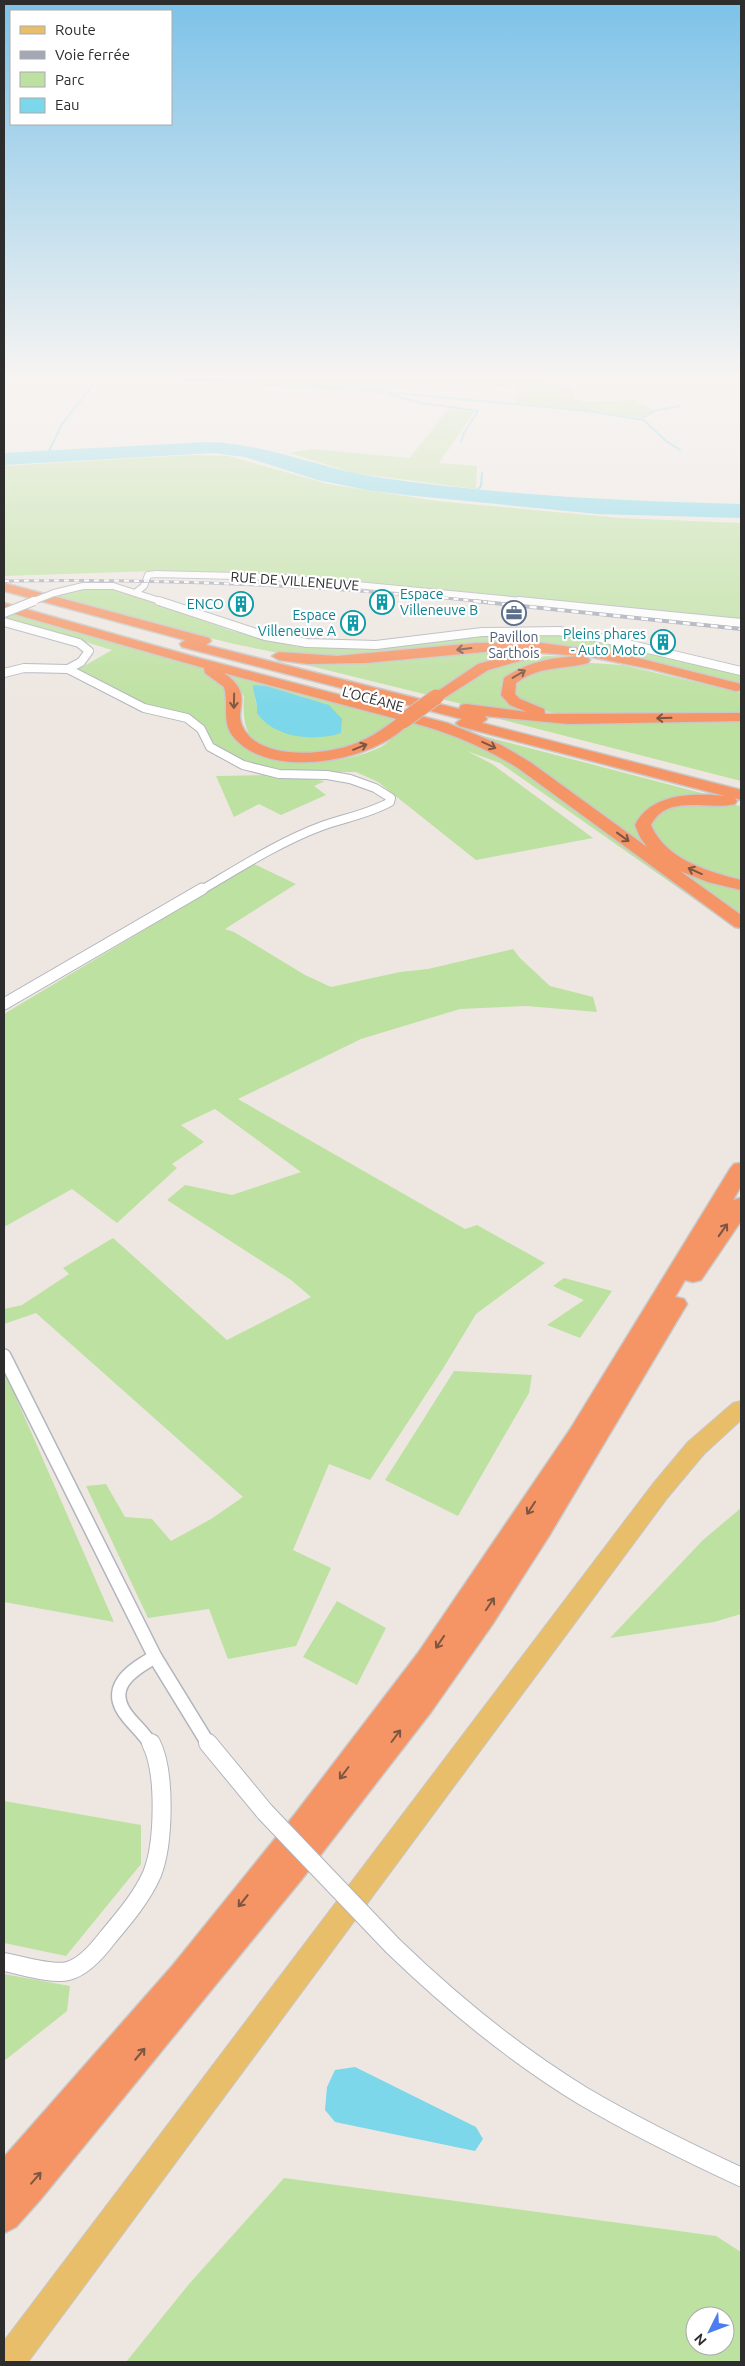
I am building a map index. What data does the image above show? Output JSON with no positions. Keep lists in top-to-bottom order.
{
  "streets": {
    "highway": ["L’OCÉANE"],
    "street": ["RUE DE VILLENEUVE"]
  },
  "places": {
    "building": [
      "Espace Villeneuve B",
      "ENCO",
      "Espace Villeneuve A",
      "Pleins phares - Auto Moto"
    ],
    "office": ["Pavillon Sarthois"]
  },
  "legend": [
    "Route",
    "Voie ferrée",
    "Parc",
    "Eau"
  ],
  "north": "bottom left"
}
